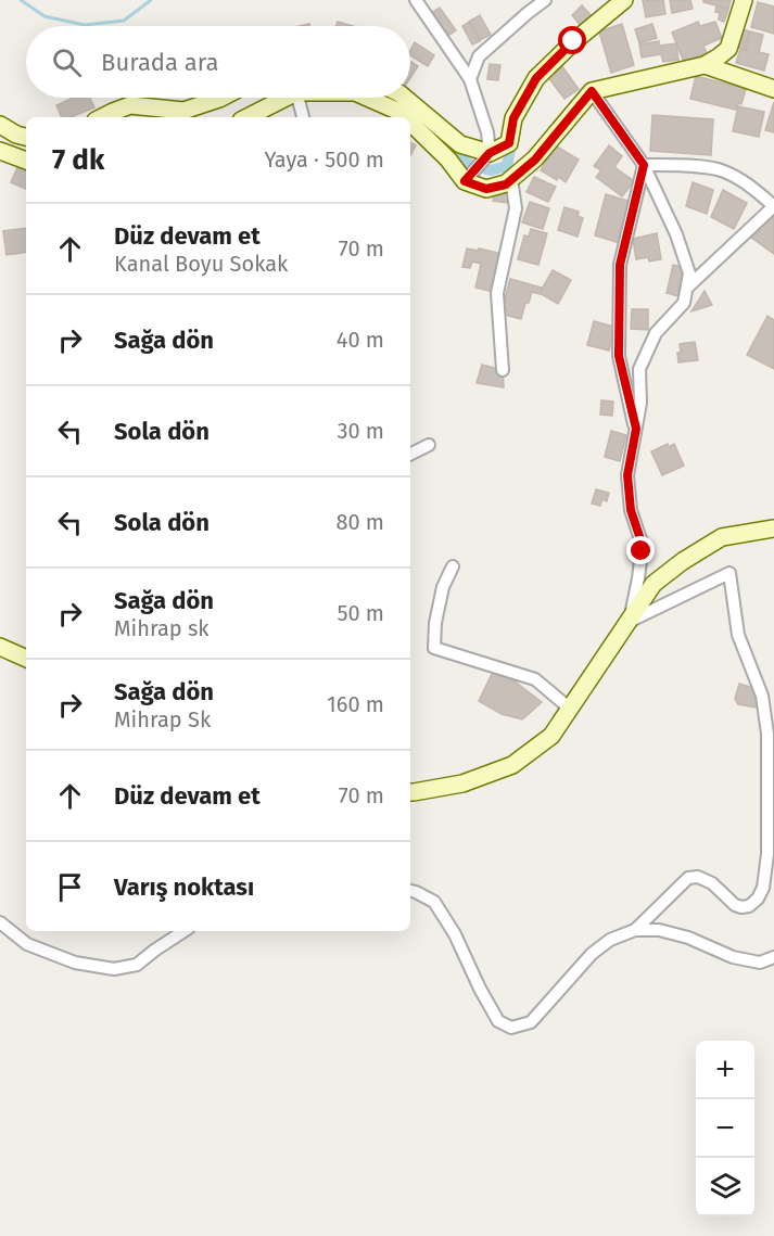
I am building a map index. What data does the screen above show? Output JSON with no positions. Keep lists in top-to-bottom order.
{
  "page": {
    "search": "Burada ara",
    "heading": ["7 dk", "Yaya · 500 m"],
    "list": [
      ["Düz devam et", "Kanal Boyu Sokak", "70 m"],
      ["Sağa dön", "40 m"],
      ["Sola dön", "30 m"],
      ["Sola dön", "80 m"],
      ["Sağa dön", "Mihrap sk", "50 m"],
      ["Sağa dön", "Mihrap Sk", "160 m"],
      ["Düz devam et", "70 m"],
      "Varış noktası"
    ],
    "map_buttons": ["+", "−"]
  }
}
